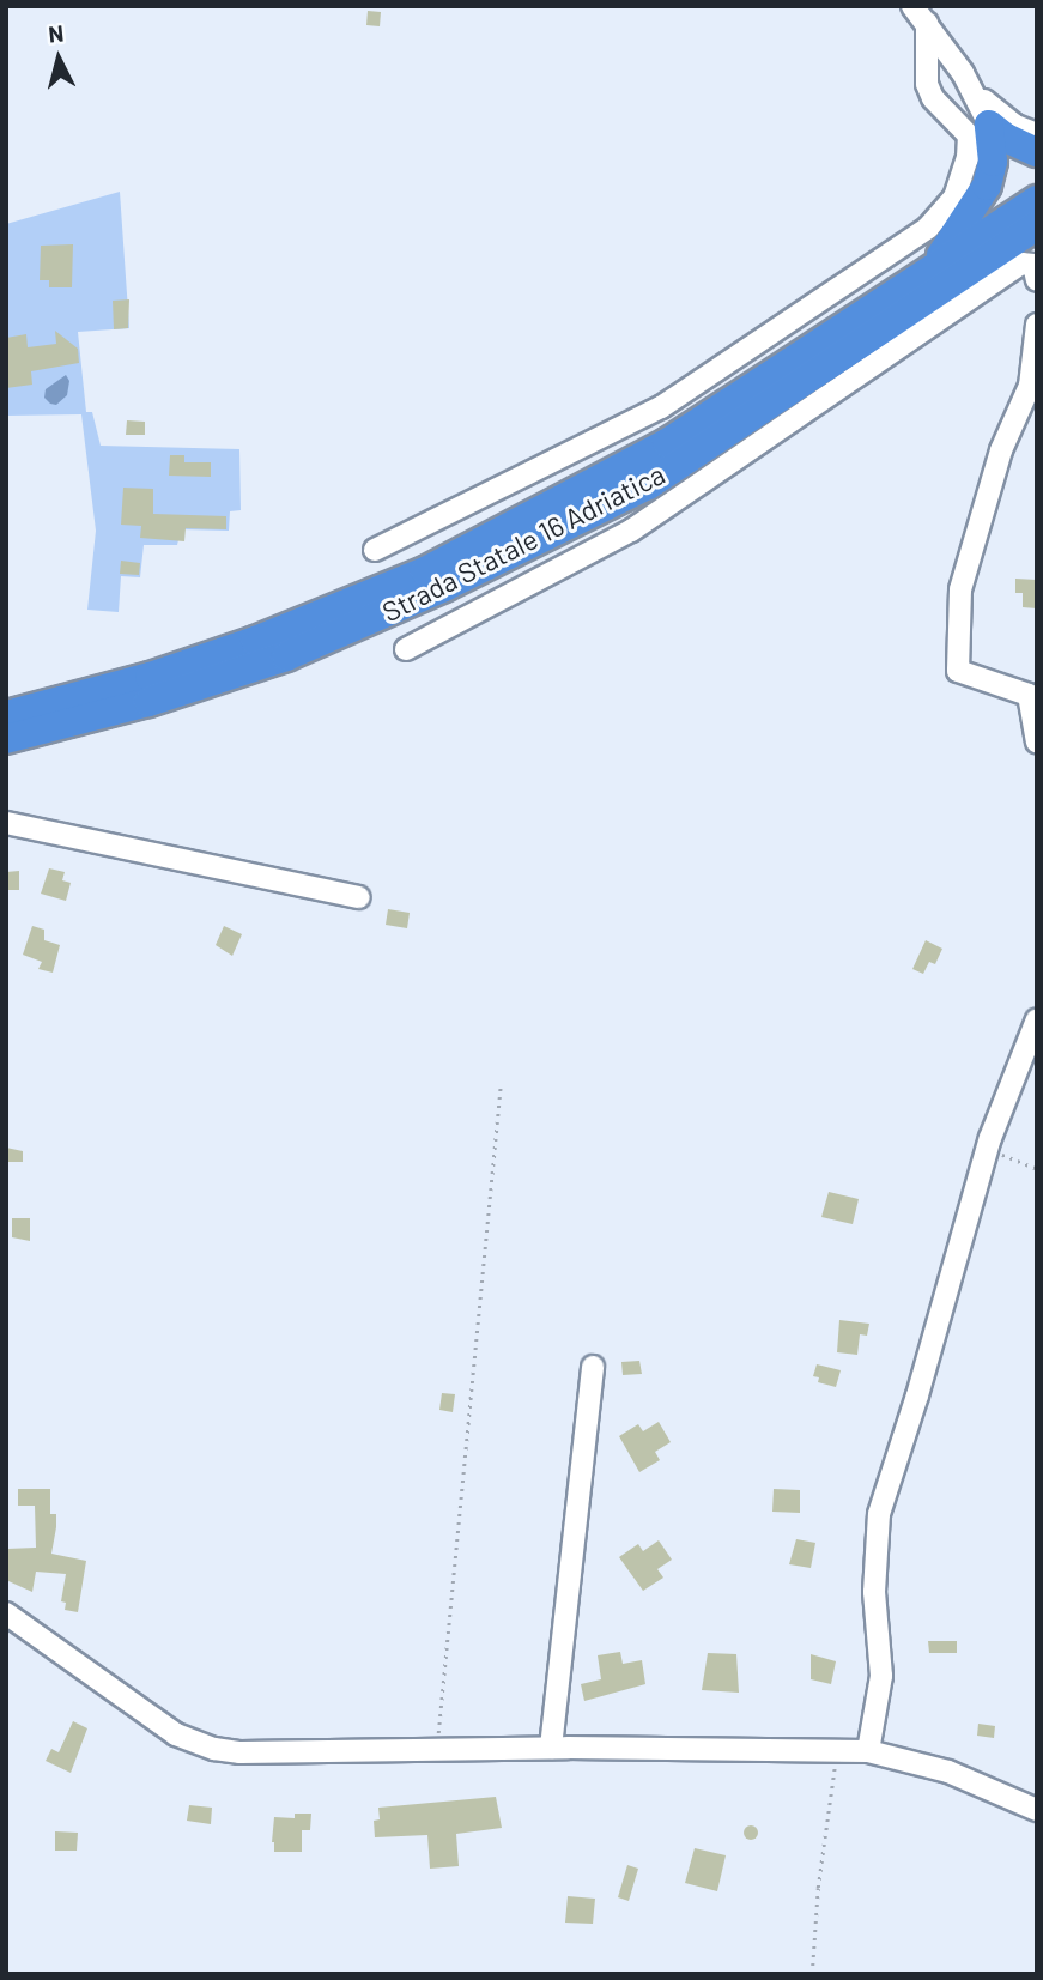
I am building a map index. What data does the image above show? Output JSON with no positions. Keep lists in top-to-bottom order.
{
  "streets": {
    "highway": ["Strada Statale 16 Adriatica"]
  },
  "north": "top"
}
